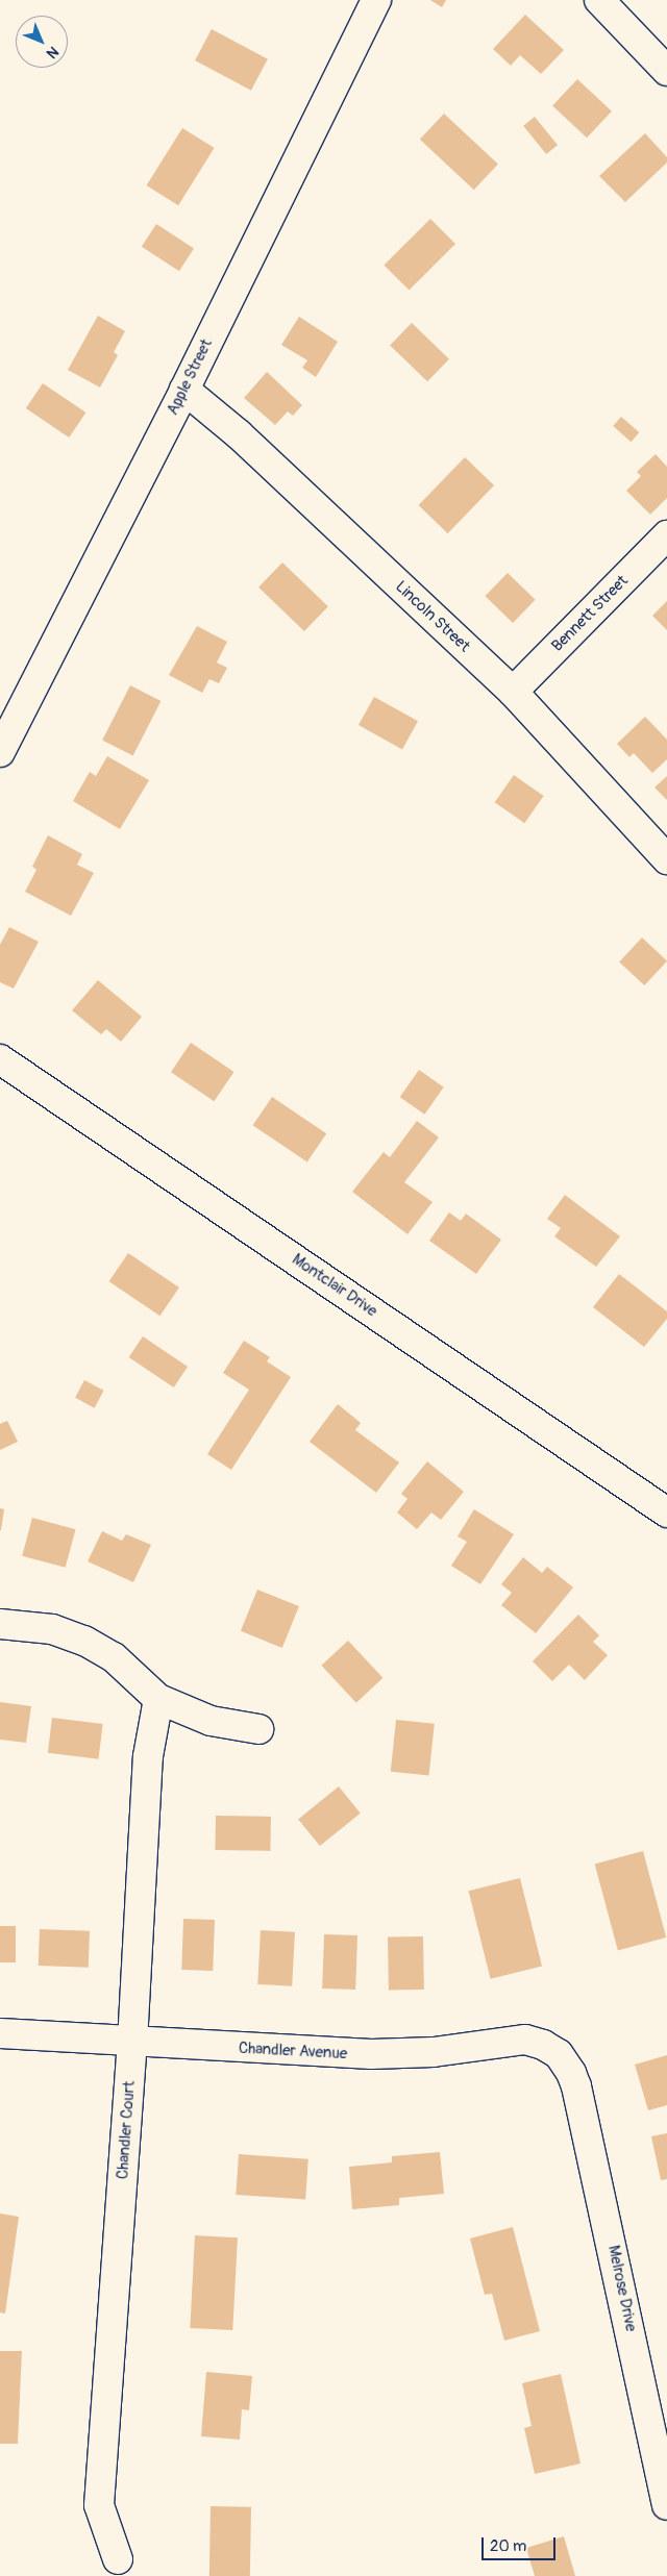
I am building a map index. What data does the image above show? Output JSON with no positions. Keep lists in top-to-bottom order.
{
  "streets": {
    "street": [
      "Apple Street",
      "Bennett Street",
      "Lincoln Street",
      "Montclair Drive",
      "Chandler Avenue",
      "Chandler Court",
      "Melrose Drive"
    ]
  },
  "crossings": [
    ["Apple Street", "Lincoln Street"],
    ["Bennett Street", "Lincoln Street"],
    ["Chandler Avenue", "Chandler Court"],
    ["Chandler Avenue", "Melrose Drive"]
  ],
  "scale_bar": "20 m",
  "north": "bottom right"
}
